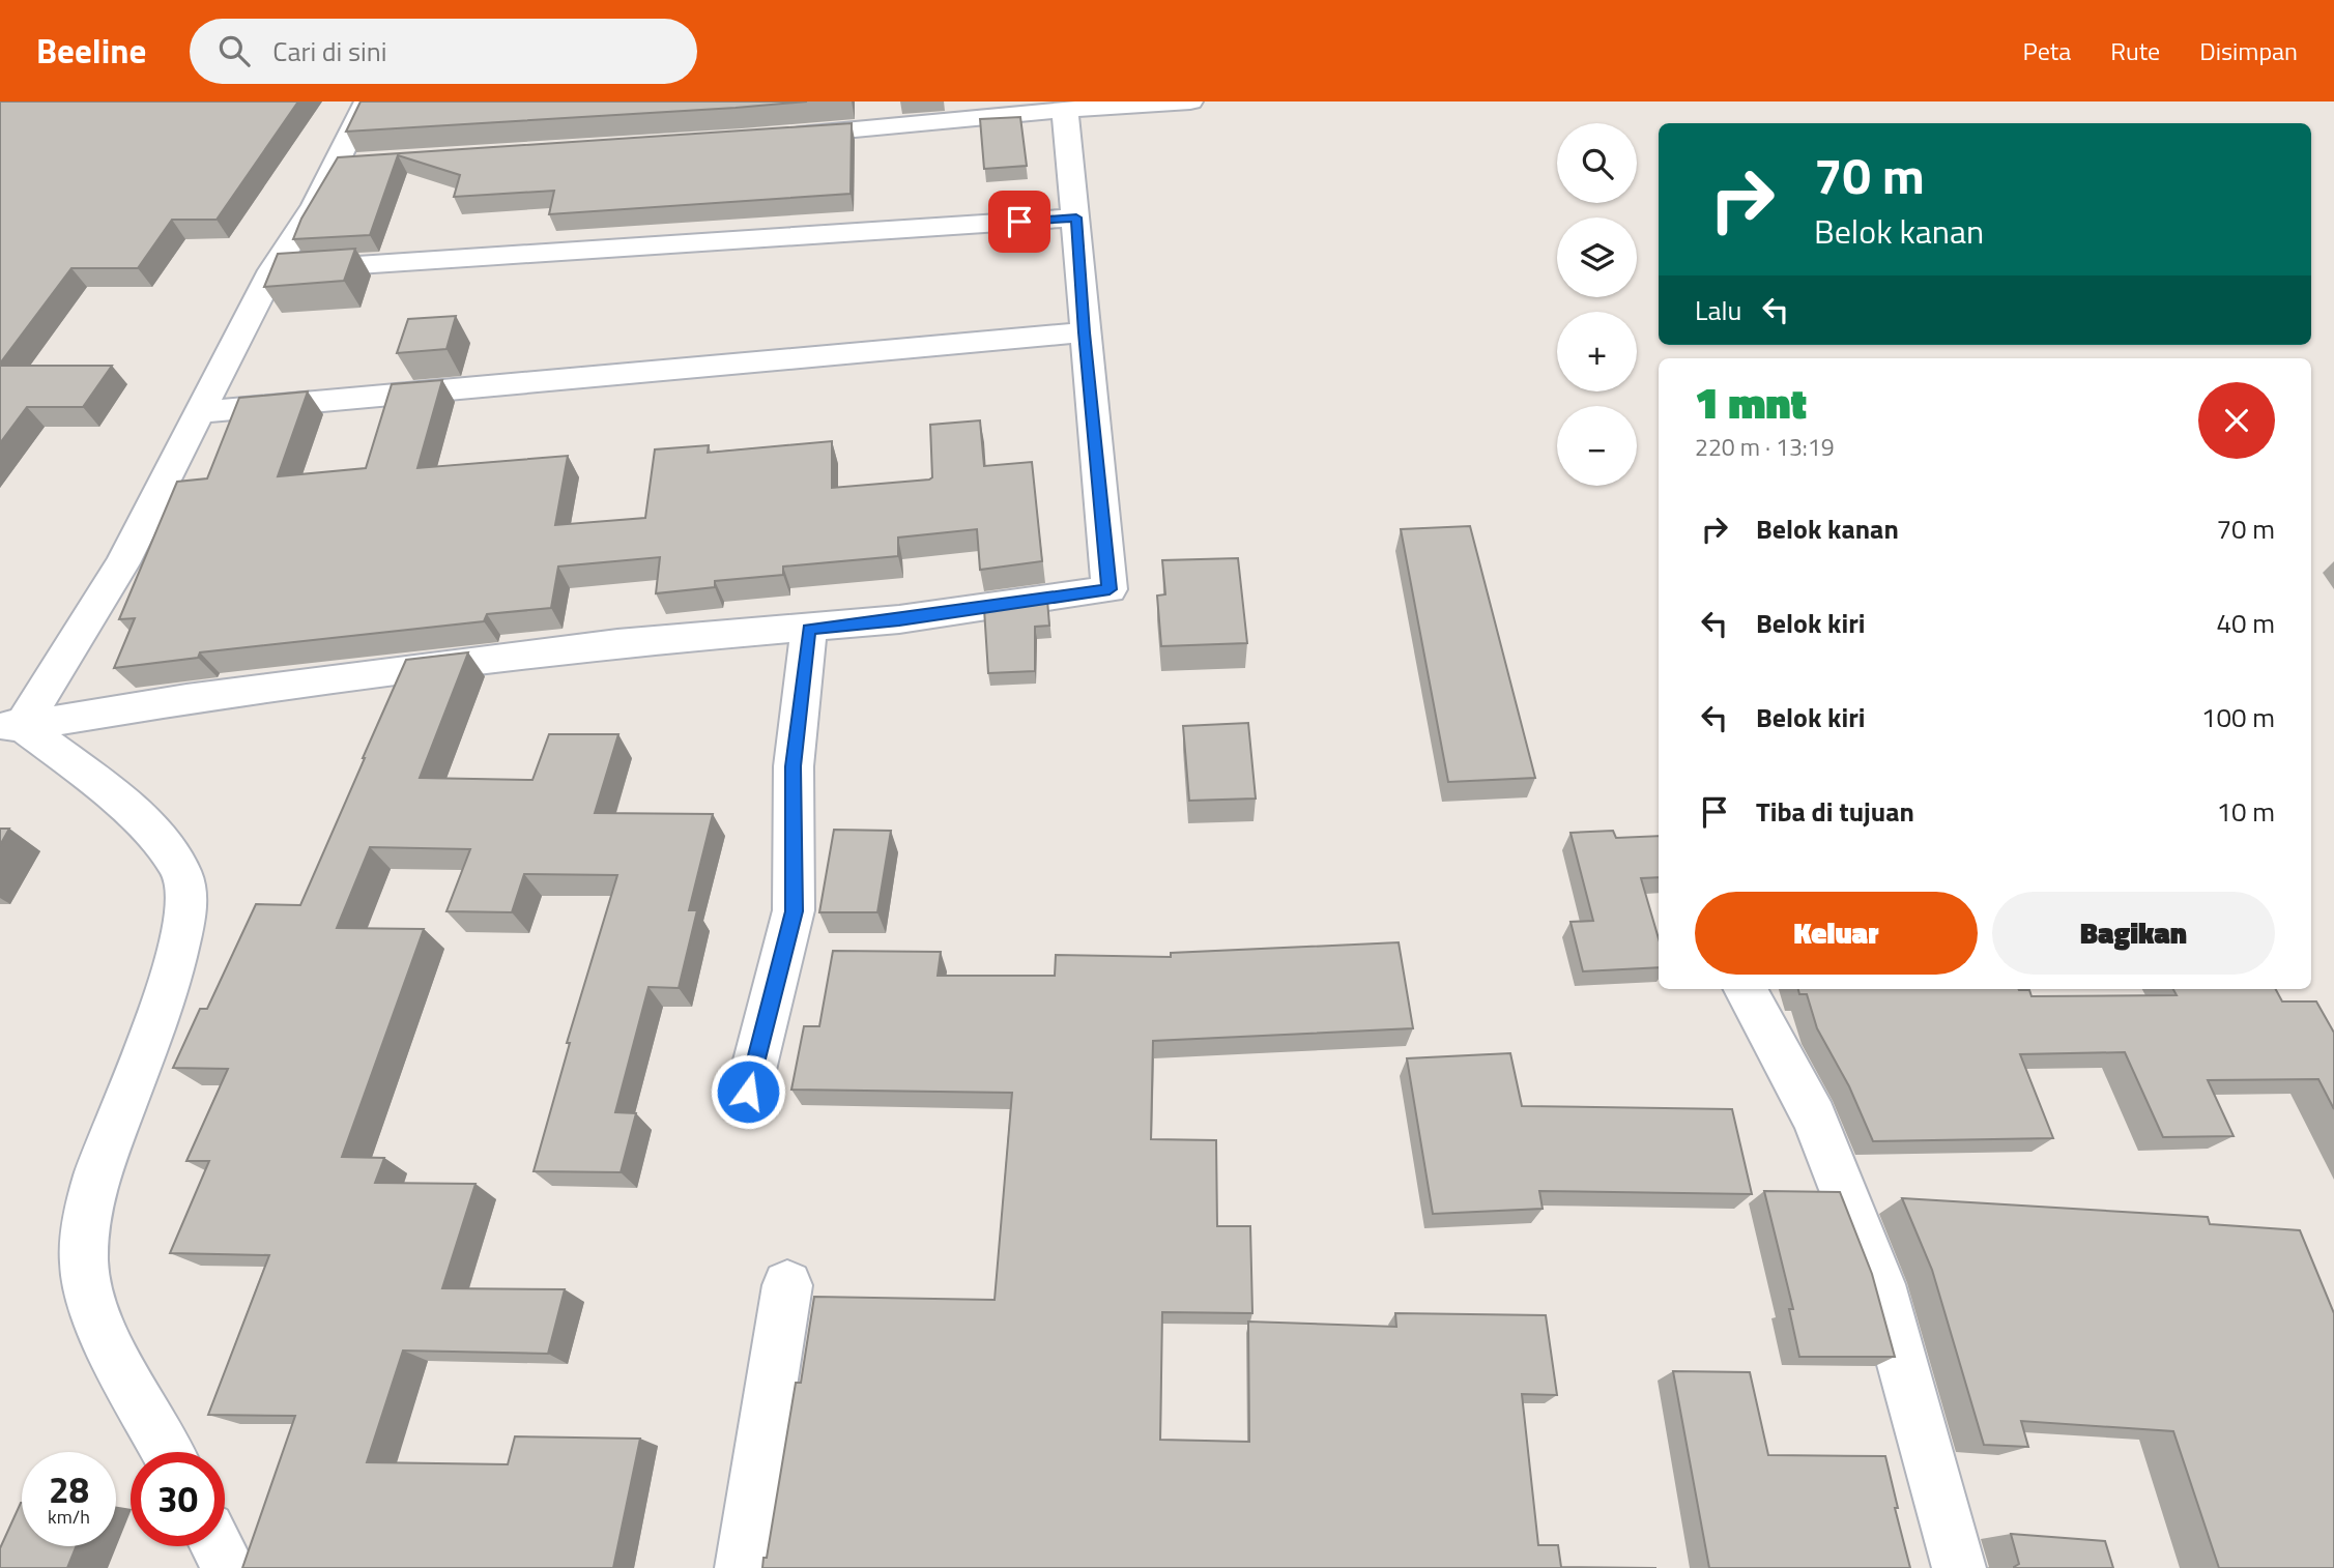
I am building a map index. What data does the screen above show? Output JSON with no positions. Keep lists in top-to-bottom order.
{
  "page": {
    "header": "Beeline",
    "search": "Cari di sini",
    "nav": ["Peta", "Rute", "Disimpan"],
    "map_buttons": ["+", "−"],
    "turn": ["70 m", "Belok kanan"],
    "then": "Lalu",
    "heading": ["1 mnt", "220 m · 13:19"],
    "list": [
      {
        "name": "Belok kanan",
        "value": "70 m"
      },
      {
        "name": "Belok kiri",
        "value": "40 m"
      },
      {
        "name": "Belok kiri",
        "value": "100 m"
      },
      {
        "name": "Tiba di tujuan",
        "value": "10 m"
      }
    ],
    "buttons": ["Keluar", "Bagikan"],
    "speed": "28 km/h",
    "limit": "30"
  }
}
